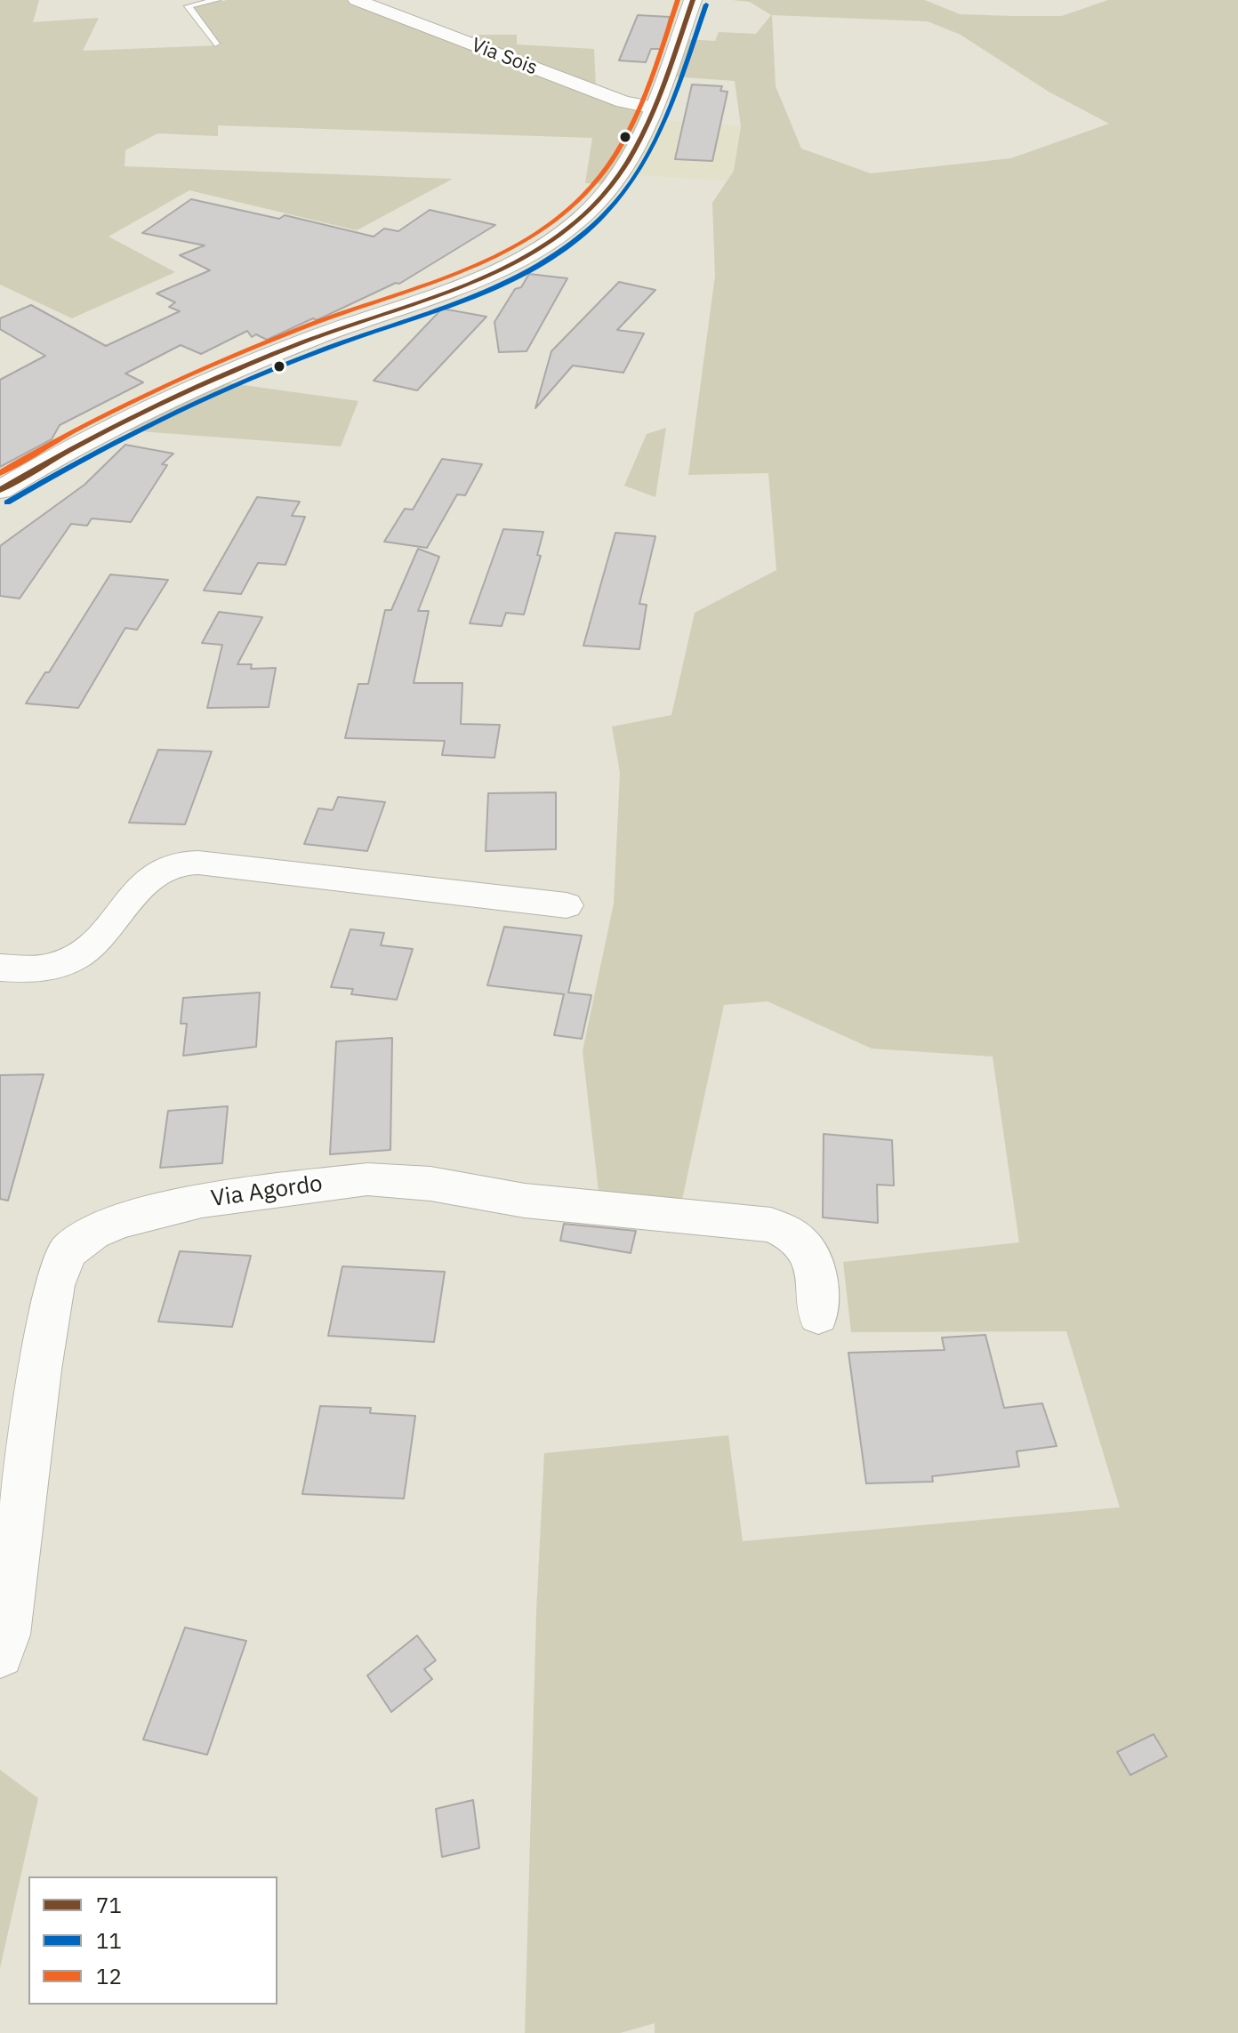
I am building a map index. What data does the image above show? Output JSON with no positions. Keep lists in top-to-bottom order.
{
  "streets": {
    "main road": ["Via Sois"],
    "street": ["Via Agordo"]
  },
  "lines": ["transit line 71", "transit line 12", "transit line 11"],
  "legend": ["71", "11", "12"]
}
